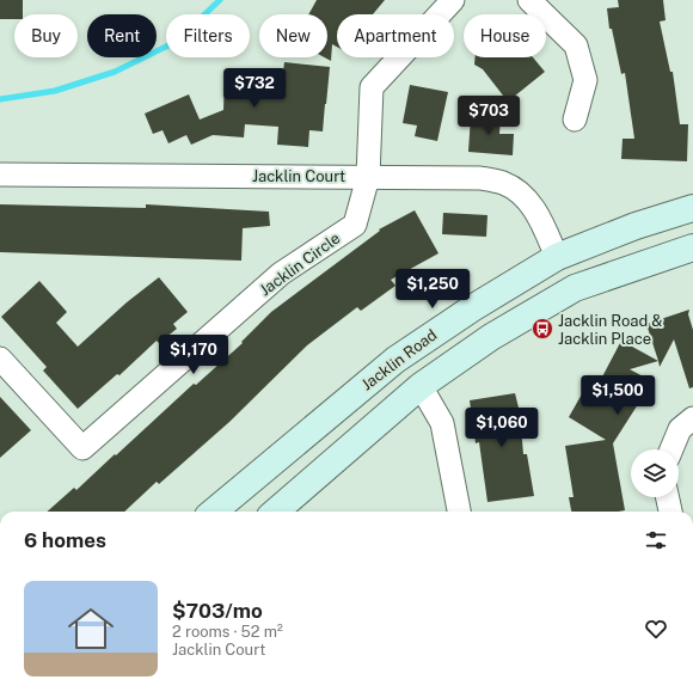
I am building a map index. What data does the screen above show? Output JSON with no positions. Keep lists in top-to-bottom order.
{
  "streets": {
    "main road": ["Jacklin Road"],
    "street": ["Jacklin Court", "Jacklin Circle"]
  },
  "crossings": [
    ["Jacklin Court", "Jacklin Circle"],
    ["Jacklin Court", "Jacklin Road"]
  ],
  "places": {
    "bus stop": ["Jacklin Road & Jacklin Place"]
  },
  "page": {
    "chip": [
      "Buy",
      "Rent",
      "Filters",
      "New",
      "Apartment",
      "House"
    ],
    "price": [
      "$732",
      "$703",
      "$1,250",
      "$1,170",
      "$1,500",
      "$1,060"
    ],
    "heading": "6 homes",
    "list": [
      {
        "name": "$703/mo",
        "note": "2 rooms · 52 m² · Jacklin Court"
      }
    ]
  }
}
